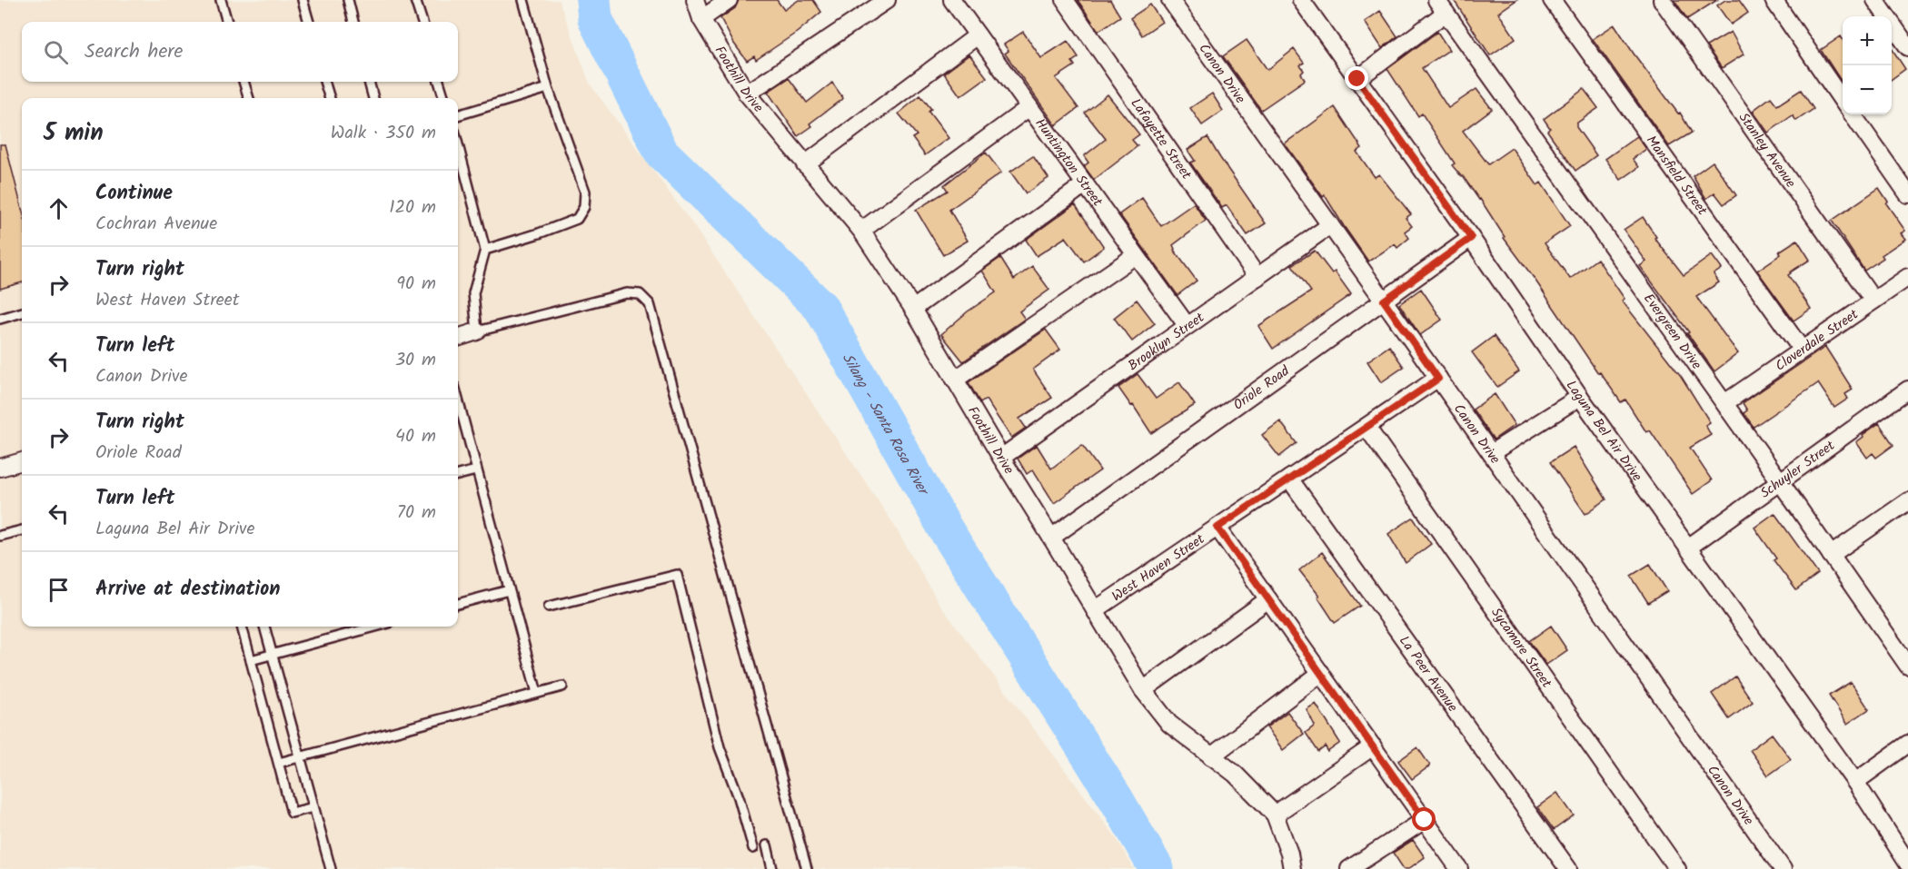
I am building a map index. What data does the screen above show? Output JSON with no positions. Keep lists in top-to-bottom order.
{
  "streets": {
    "street": [
      "Canon Drive",
      "Foothill Drive",
      "Lafayette Street",
      "Stanley Avenue",
      "Huntington Street",
      "Mansfield Street",
      "Evergreen Drive",
      "Brooklyn Street",
      "Cloverdale Street",
      "Oriole Road",
      "Laguna Bel Air Drive",
      "Schuyler Street",
      "West Haven Street",
      "Sycamore Street",
      "La Peer Avenue"
    ]
  },
  "crossings": [
    ["Canon Drive", "Brooklyn Street"],
    ["Canon Drive", "Oriole Road"],
    ["Canon Drive", "West Haven Street"],
    ["Foothill Drive", "Brooklyn Street"],
    ["Foothill Drive", "Oriole Road"],
    ["Foothill Drive", "West Haven Street"],
    ["Lafayette Street", "Brooklyn Street"],
    ["Stanley Avenue", "Cloverdale Street"],
    ["Huntington Street", "Brooklyn Street"],
    ["Mansfield Street", "Cloverdale Street"],
    ["Evergreen Drive", "Cloverdale Street"],
    ["Evergreen Drive", "Schuyler Street"],
    ["Oriole Road", "Laguna Bel Air Drive"],
    ["Laguna Bel Air Drive", "Schuyler Street"],
    ["West Haven Street", "Sycamore Street"],
    ["West Haven Street", "La Peer Avenue"]
  ],
  "water": ["Silang - Santa Rosa River"],
  "page": {
    "map_buttons": ["+", "−"],
    "search": "Search here",
    "heading": ["5 min", "Walk · 350 m"],
    "list": [
      ["Continue", "Cochran Avenue", "120 m"],
      ["Turn right", "West Haven Street", "90 m"],
      ["Turn left", "Canon Drive", "30 m"],
      ["Turn right", "Oriole Road", "40 m"],
      ["Turn left", "Laguna Bel Air Drive", "70 m"],
      "Arrive at destination"
    ]
  }
}
